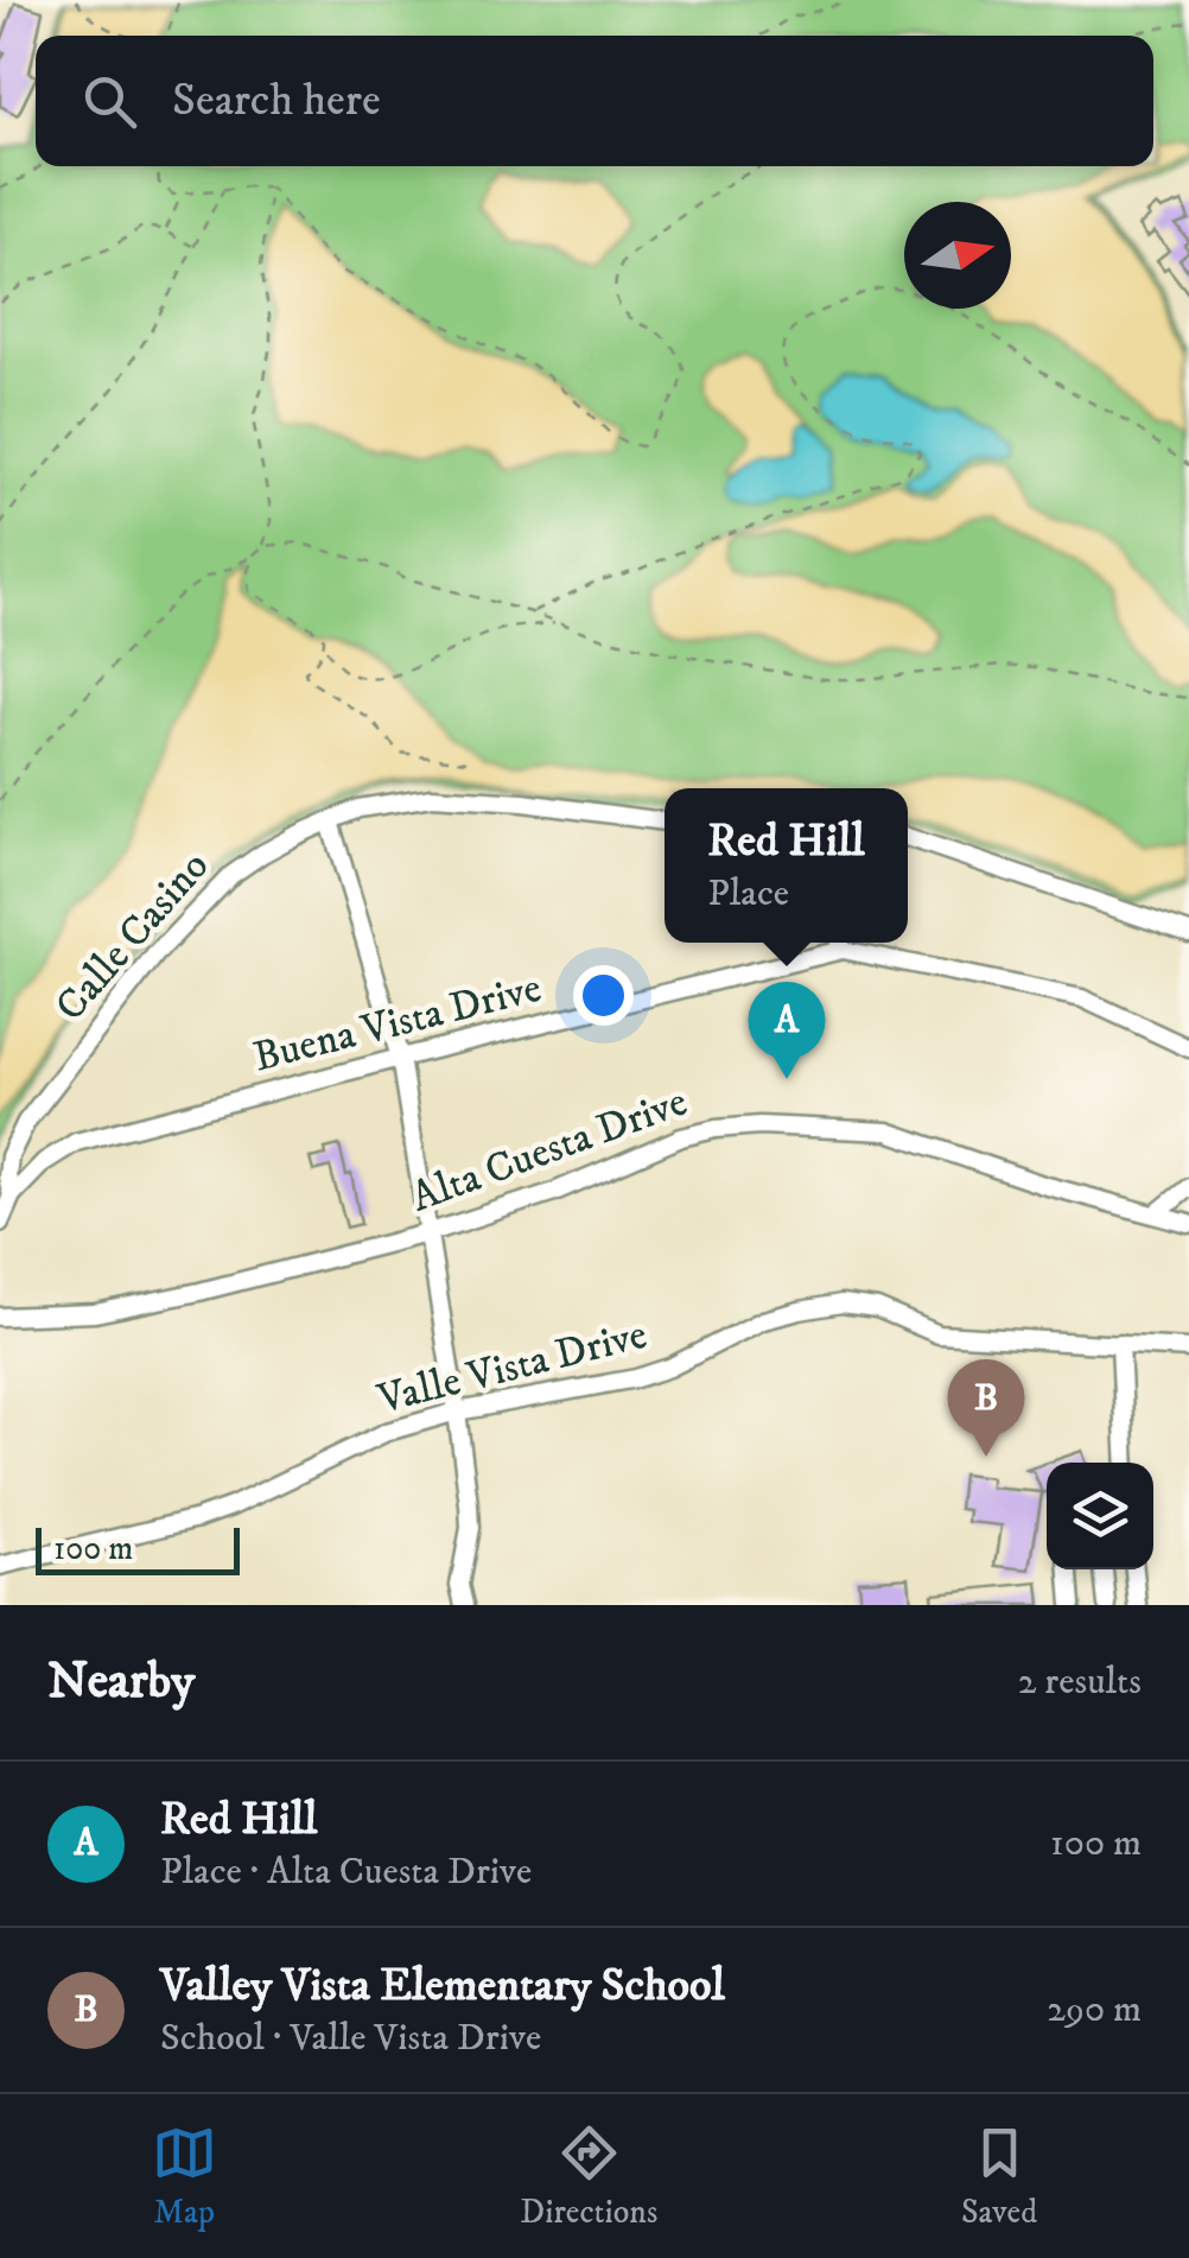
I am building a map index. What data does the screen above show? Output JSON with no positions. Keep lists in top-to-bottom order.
{
  "streets": {
    "street": [
      "Calle Casino",
      "Buena Vista Drive",
      "Alta Cuesta Drive",
      "Valle Vista Drive"
    ]
  },
  "crossings": [
    ["Calle Casino", "Buena Vista Drive"]
  ],
  "scale_bar": "100 m",
  "north": "right",
  "page": {
    "search": "Search here",
    "popup": ["Red Hill", "Place"],
    "pins": ["A", "B"],
    "scale": "100 m",
    "heading": ["Nearby", "2 results"],
    "list": [
      {
        "mark": "A",
        "name": "Red Hill",
        "note": "Place · Alta Cuesta Drive",
        "value": "100 m"
      },
      {
        "mark": "B",
        "name": "Valley Vista Elementary School",
        "note": "School · Valle Vista Drive",
        "value": "290 m"
      }
    ],
    "nav": ["Map", "Directions", "Saved"]
  }
}
